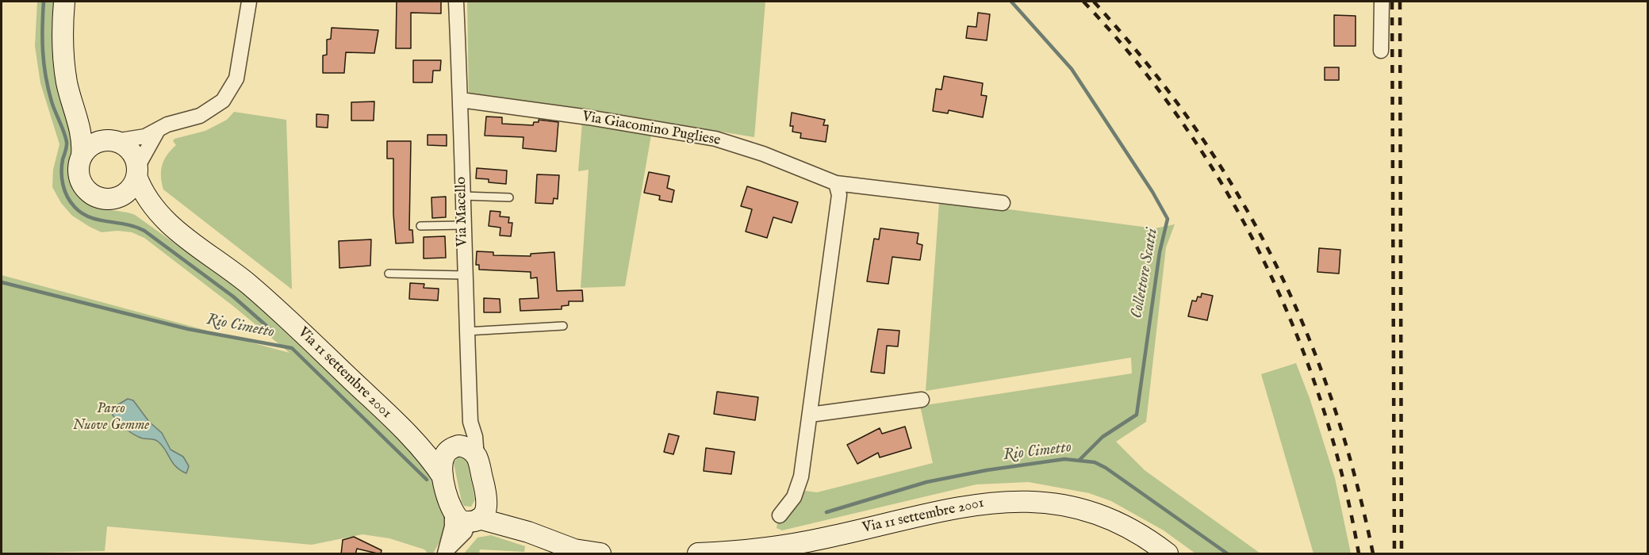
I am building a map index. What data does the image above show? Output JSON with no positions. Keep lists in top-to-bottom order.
{
  "streets": {
    "main road": ["Via 11 settembre 2001"],
    "street": ["Via Giacomino Pugliese", "Via Macello"]
  },
  "crossings": [
    ["Via Giacomino Pugliese", "Via Macello"],
    ["Via Macello", "Via 11 settembre 2001"]
  ],
  "water": ["Collettore Scatti", "Rio Cimetto"],
  "parks": ["Parco Nuove Gemme"]
}
